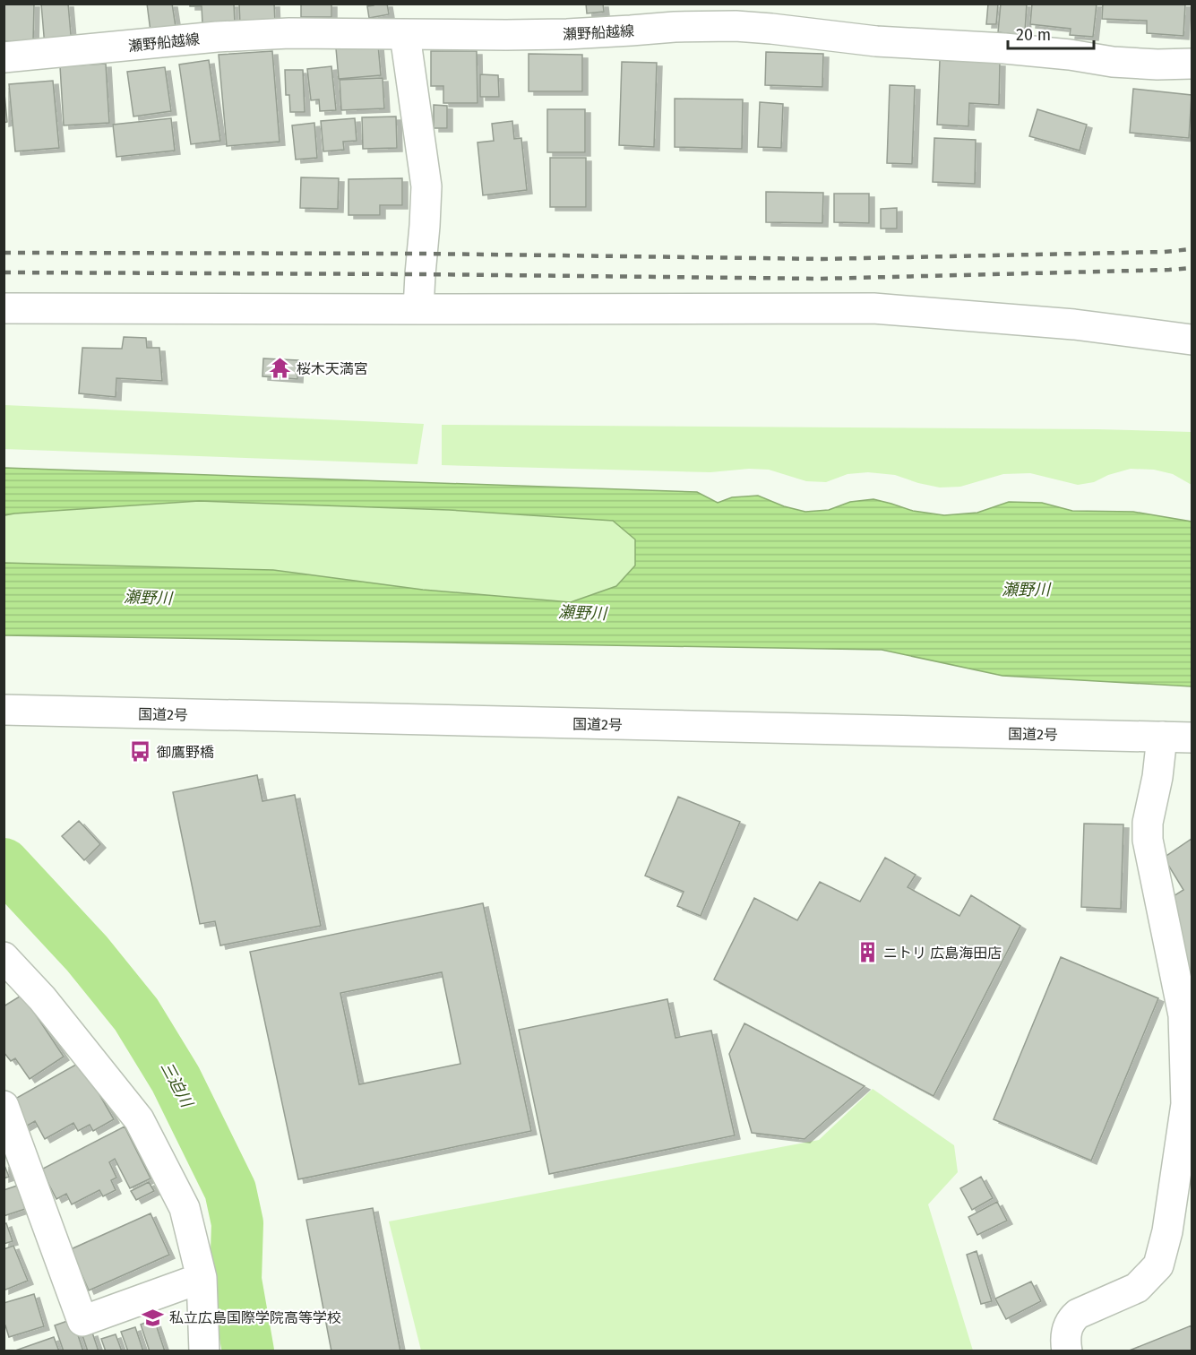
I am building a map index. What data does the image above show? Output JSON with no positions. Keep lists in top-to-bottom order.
{
  "streets": {
    "main road": ["瀬野船越線", "国道2号"]
  },
  "water": ["瀬野川", "三迫川"],
  "places": {
    "temple": ["桜木天満宮"],
    "bus stop": ["御鷹野橋"],
    "building": ["ニトリ 広島海田店"],
    "school or university": ["私立広島国際学院高等学校"]
  },
  "scale_bar": "20 m"
}
